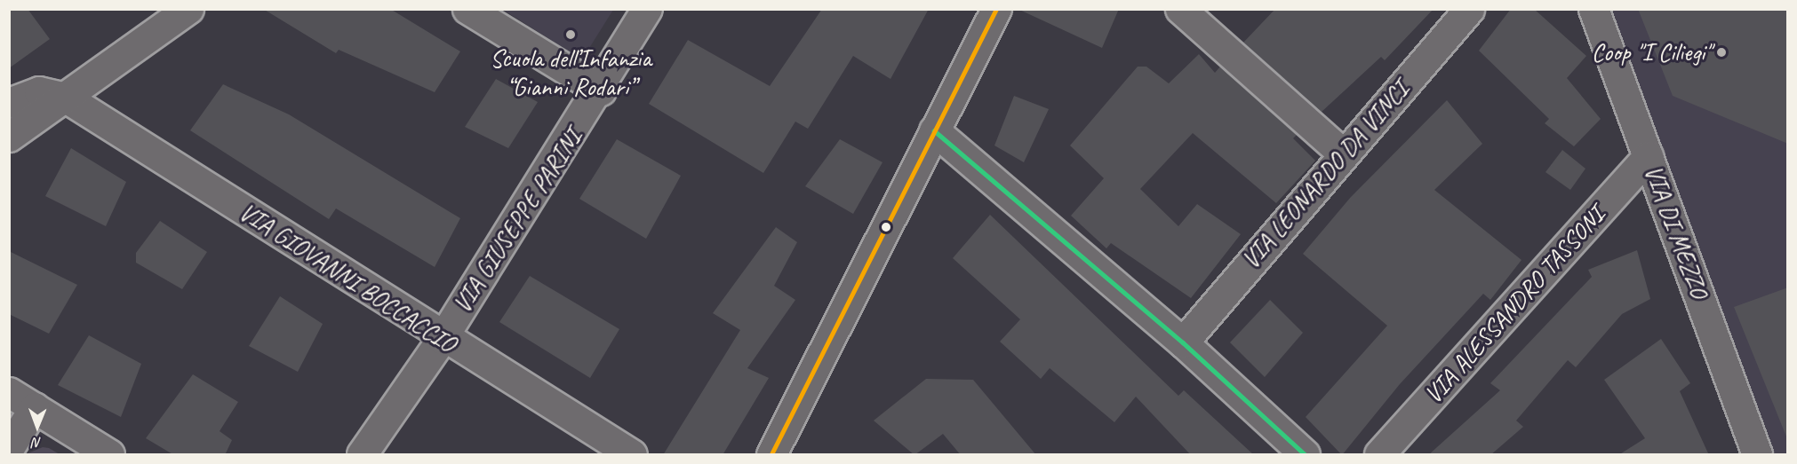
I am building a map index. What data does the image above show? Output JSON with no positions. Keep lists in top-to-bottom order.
{
  "streets": {
    "street": [
      "VIA LEONARDO DA VINCI",
      "VIA GIUSEPPE PARINI",
      "VIA DI MEZZO",
      "VIA GIOVANNI BOCCACCIO",
      "VIA ALESSANDRO TASSONI"
    ]
  },
  "crossings": [
    ["VIA GIUSEPPE PARINI", "VIA GIOVANNI BOCCACCIO"],
    ["VIA DI MEZZO", "VIA ALESSANDRO TASSONI"]
  ],
  "places": ["Scuola dell’Infanzia “Gianni Rodari”", "Coop \"I Ciliegi\""],
  "north": "bottom"
}
